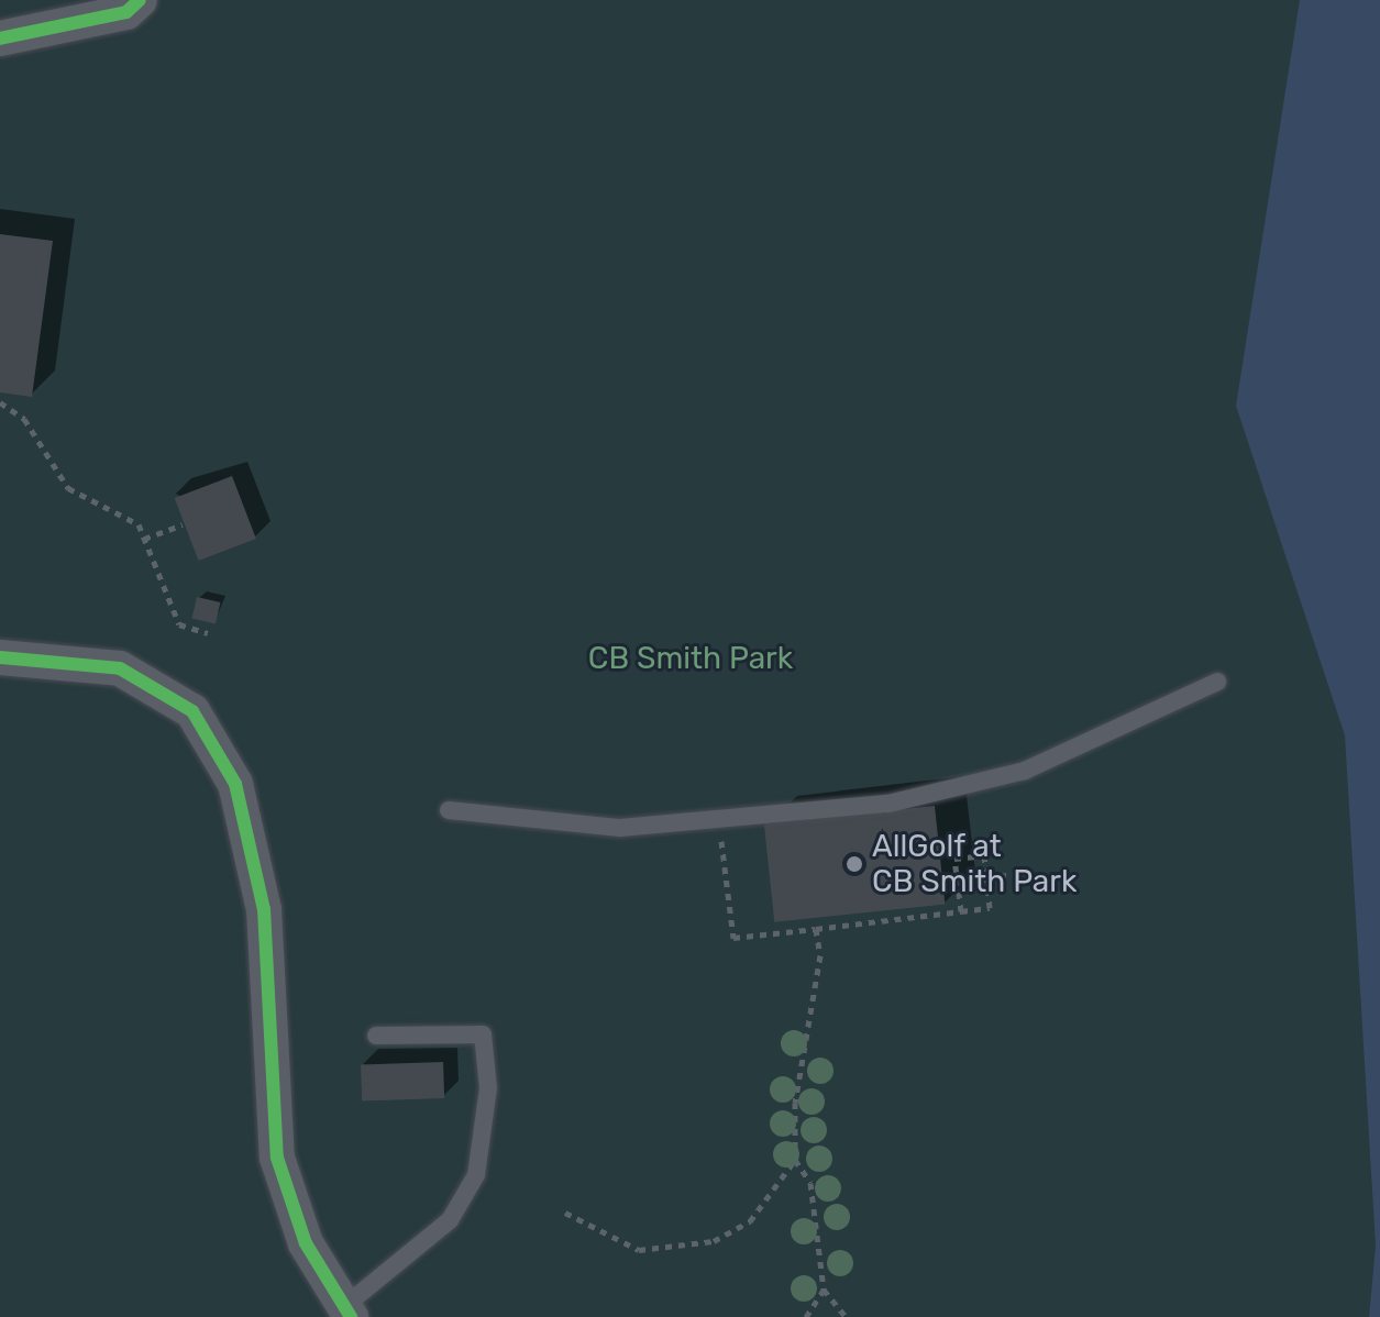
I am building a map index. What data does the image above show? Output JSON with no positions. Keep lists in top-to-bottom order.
{
  "parks": ["CB Smith Park"],
  "places": ["AllGolf at CB Smith Park"]
}
